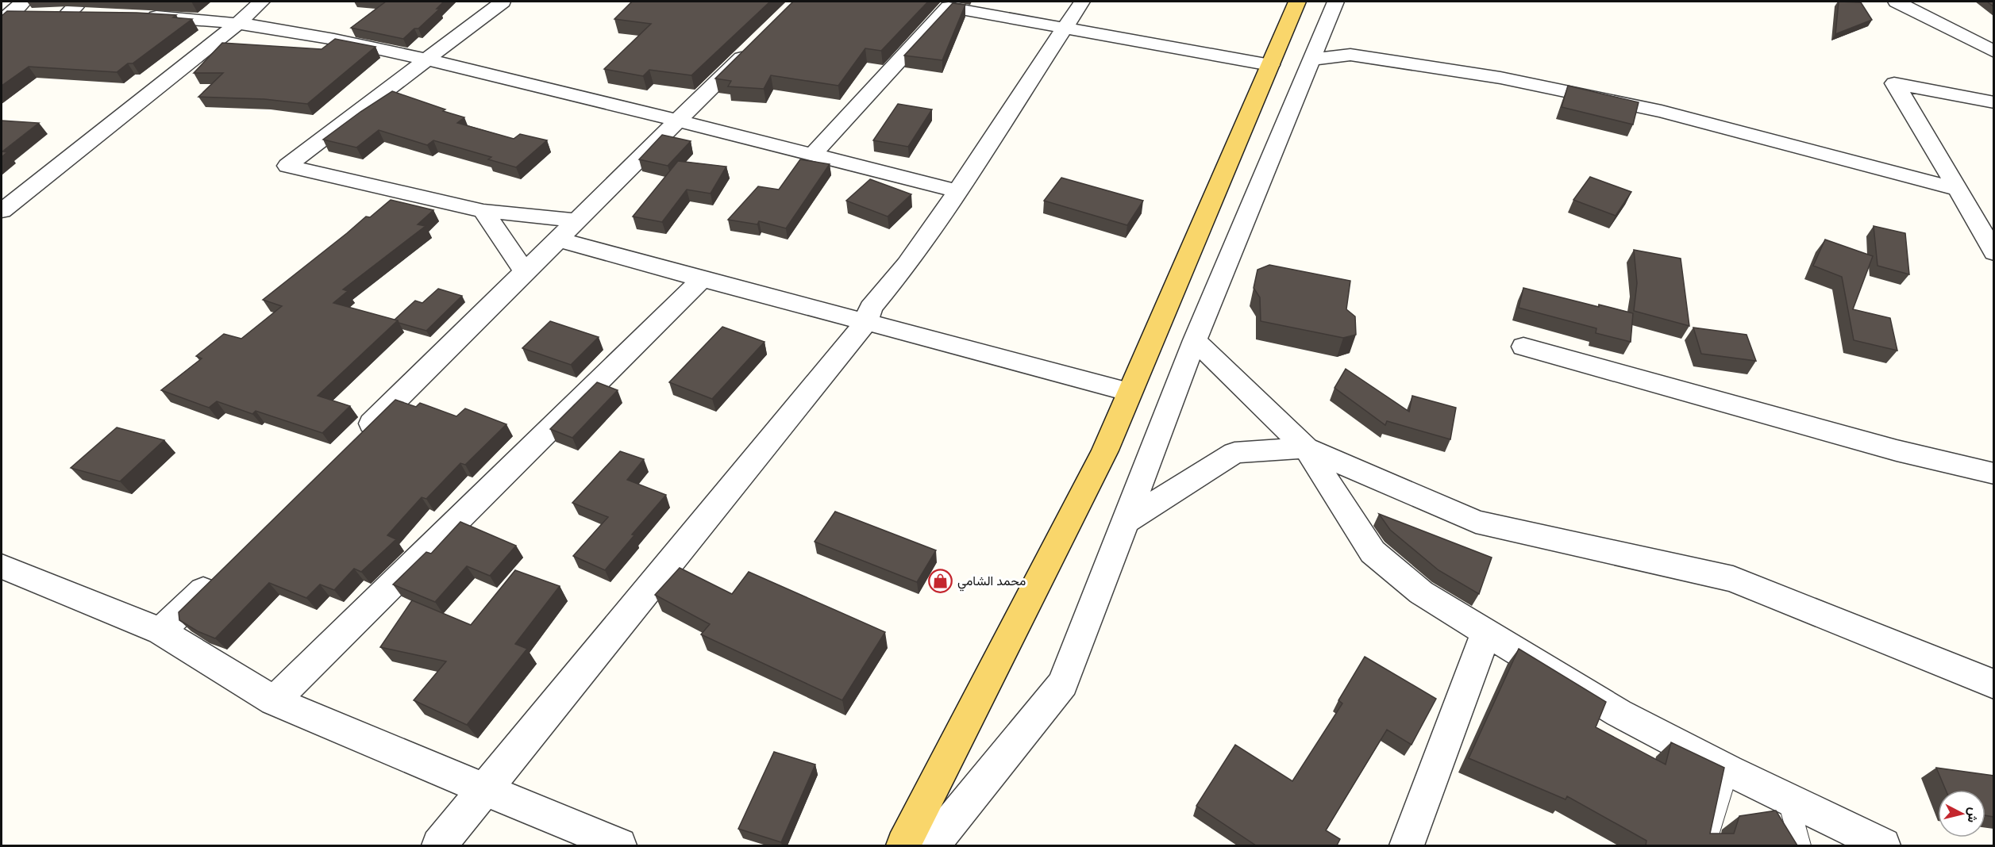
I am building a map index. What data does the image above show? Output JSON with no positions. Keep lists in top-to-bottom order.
{
  "places": {
    "shop": ["محمد الشامي"]
  },
  "north": "right"
}
